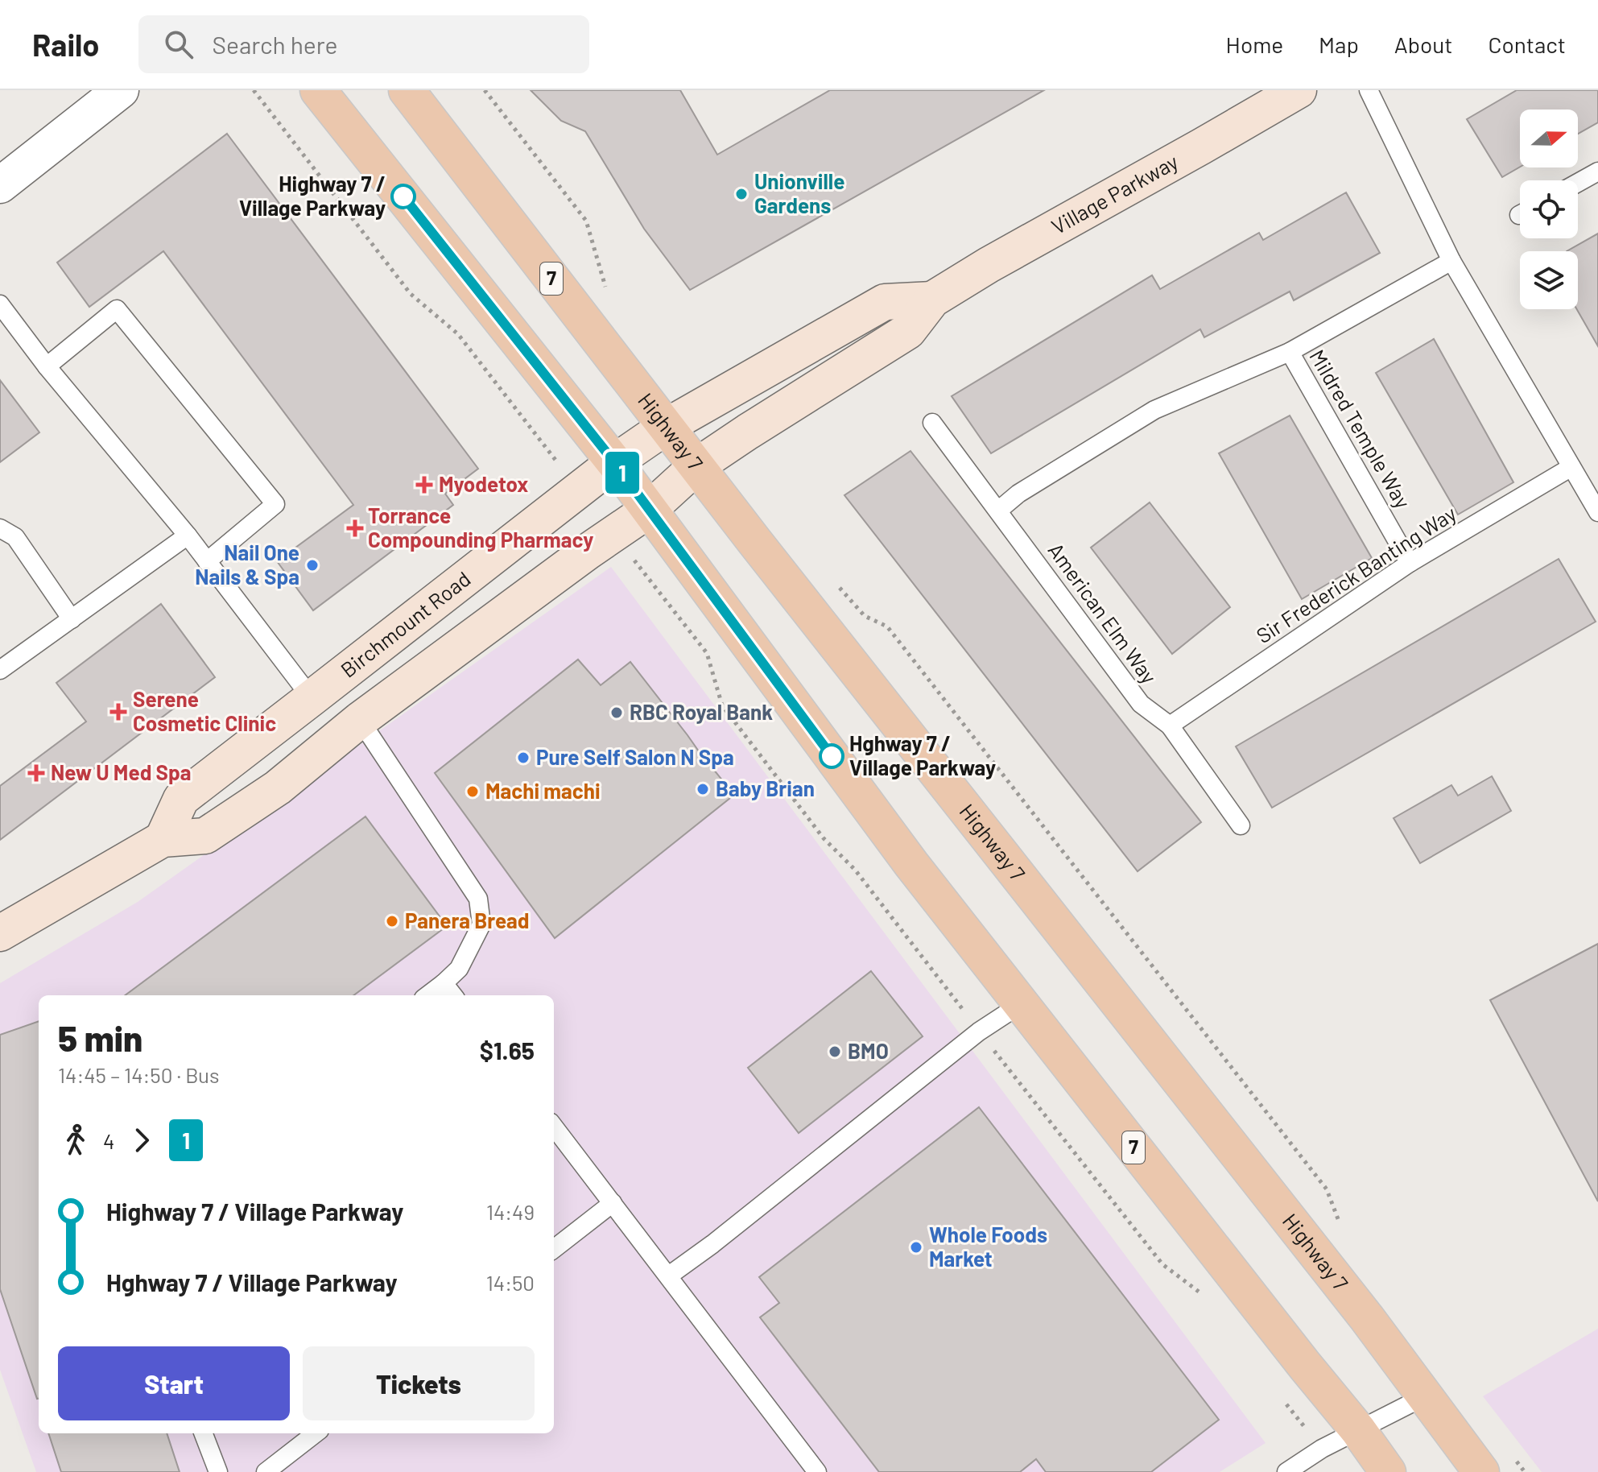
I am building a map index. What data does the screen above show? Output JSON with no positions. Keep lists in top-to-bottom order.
{
  "streets": {
    "main road": [
      "Village Parkway",
      "7",
      "Highway 7",
      "Birchmount Road"
    ],
    "lane": ["Mildred Temple Way", "Sir Frederick Banting Way", "American Elm Way"]
  },
  "crossings": [
    ["Village Parkway", "7"],
    ["Village Parkway", "Highway 7"],
    ["Village Parkway", "Birchmount Road"],
    ["7", "Birchmount Road"],
    ["Mildred Temple Way", "Sir Frederick Banting Way"],
    ["Highway 7", "Birchmount Road"],
    ["Sir Frederick Banting Way", "American Elm Way"]
  ],
  "places": {
    "other": [
      "Unionville Gardens",
      "Highway 7 / Village Parkway",
      "Nail One Nails & Spa",
      "RBC Royal Bank",
      "Hghway 7 / Village Parkway",
      "Pure Self Salon N Spa",
      "Baby Brian",
      "Machi machi",
      "Panera Bread",
      "BMO",
      "Whole Foods Market"
    ],
    "health": [
      "Myodetox",
      "Torrance Compounding Pharmacy",
      "Serene Cosmetic Clinic",
      "New U Med Spa"
    ]
  },
  "lines": ["bus line 1"],
  "north": "right",
  "page": {
    "header": "Railo",
    "search": "Search here",
    "nav": [
      "Home",
      "Map",
      "About",
      "Contact"
    ],
    "on_map": "1",
    "heading": ["5 min", "14:45 – 14:50 · Bus", "$1.65"],
    "legs": ["4", "1"],
    "list": [
      {
        "name": "Highway 7 / Village Parkway",
        "value": "14:49"
      },
      {
        "name": "Hghway 7 / Village Parkway",
        "value": "14:50"
      }
    ],
    "buttons": ["Start", "Tickets"]
  }
}
